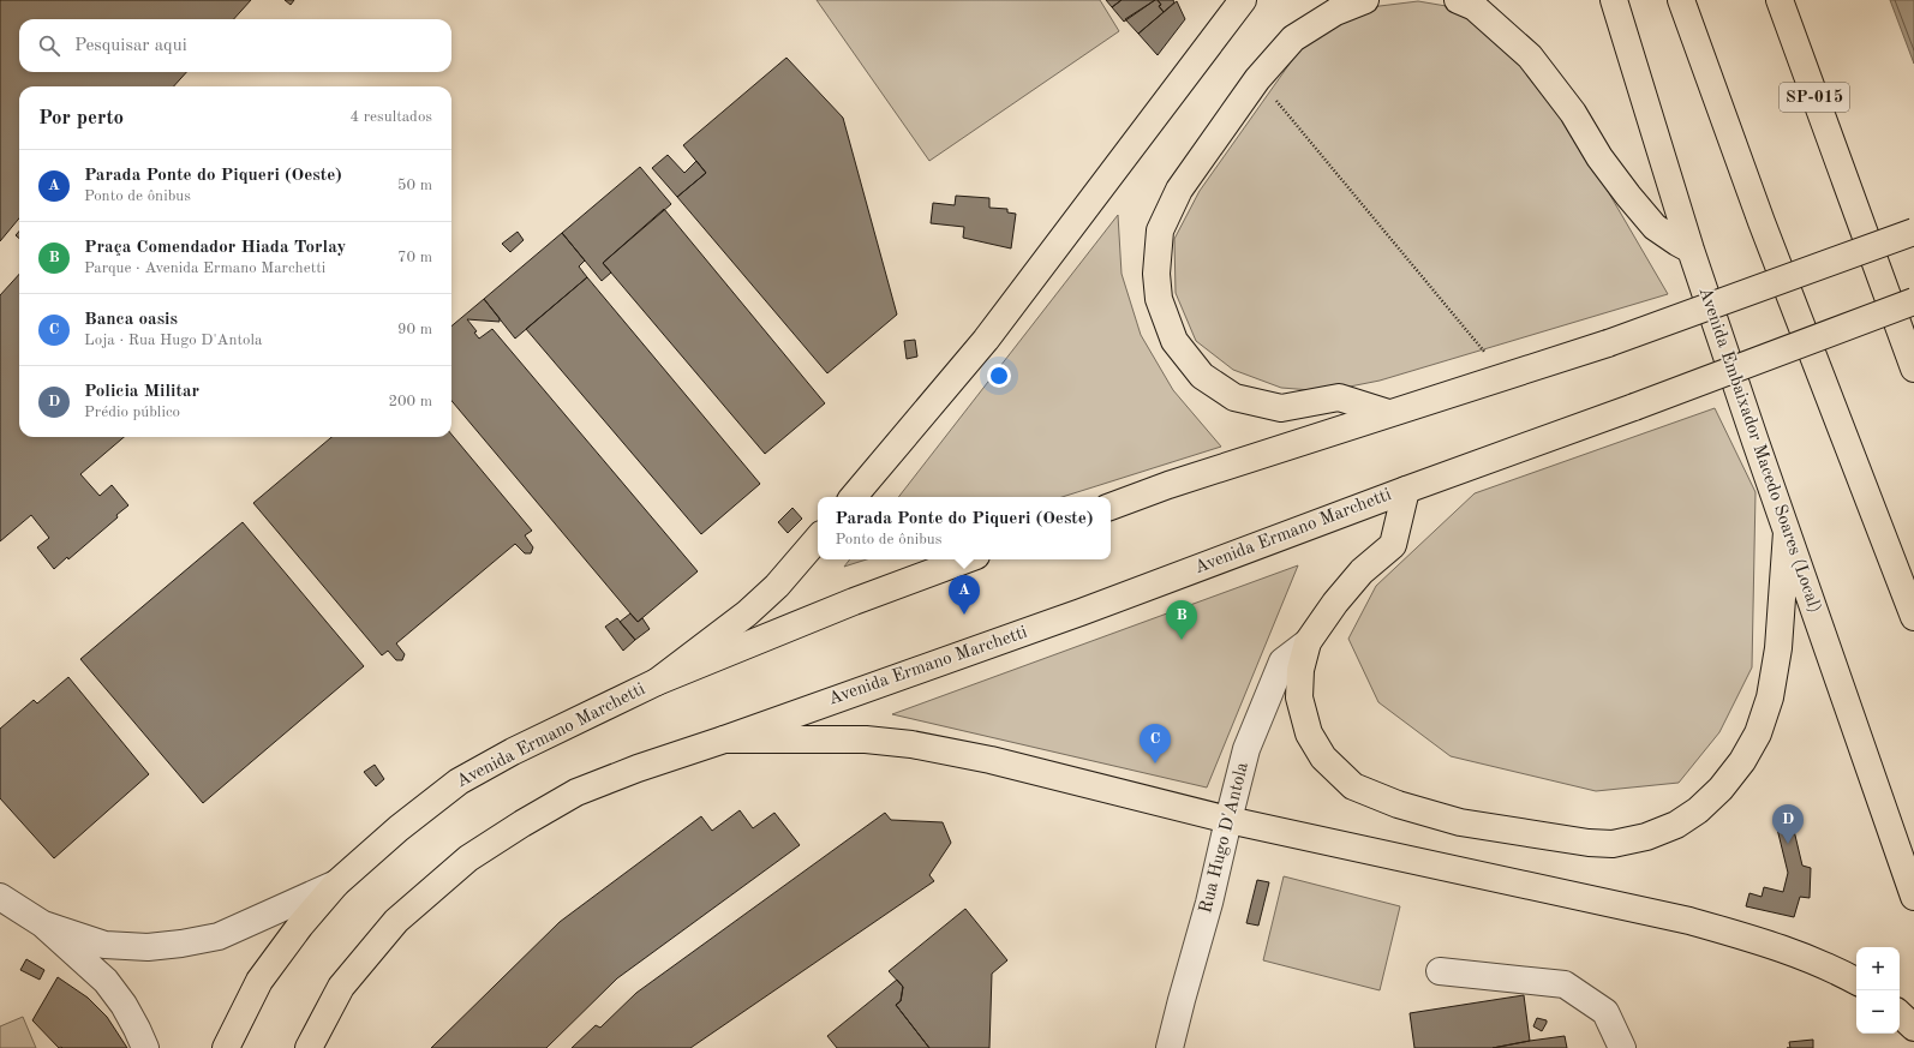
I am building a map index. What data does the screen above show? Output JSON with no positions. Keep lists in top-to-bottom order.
{
  "streets": {
    "main road": ["SP-015", "Avenida Embaixador Macedo Soares (Local)", "Avenida Ermano Marchetti"],
    "street": ["Rua Hugo D'Antola"]
  },
  "page": {
    "search": "Pesquisar aqui",
    "heading": ["Por perto", "4 resultados"],
    "list": [
      {
        "mark": "A",
        "name": "Parada Ponte do Piqueri (Oeste)",
        "note": "Ponto de ônibus",
        "value": "50 m"
      },
      {
        "mark": "B",
        "name": "Praça Comendador Hiada Torlay",
        "note": "Parque · Avenida Ermano Marchetti",
        "value": "70 m"
      },
      {
        "mark": "C",
        "name": "Banca oasis",
        "note": "Loja · Rua Hugo D'Antola",
        "value": "90 m"
      },
      {
        "mark": "D",
        "name": "Policia Militar",
        "note": "Prédio público",
        "value": "200 m"
      }
    ],
    "popup": ["Parada Ponte do Piqueri (Oeste)", "Ponto de ônibus"],
    "pins": [
      "A",
      "B",
      "C",
      "D"
    ],
    "map_buttons": ["+", "−"]
  }
}
